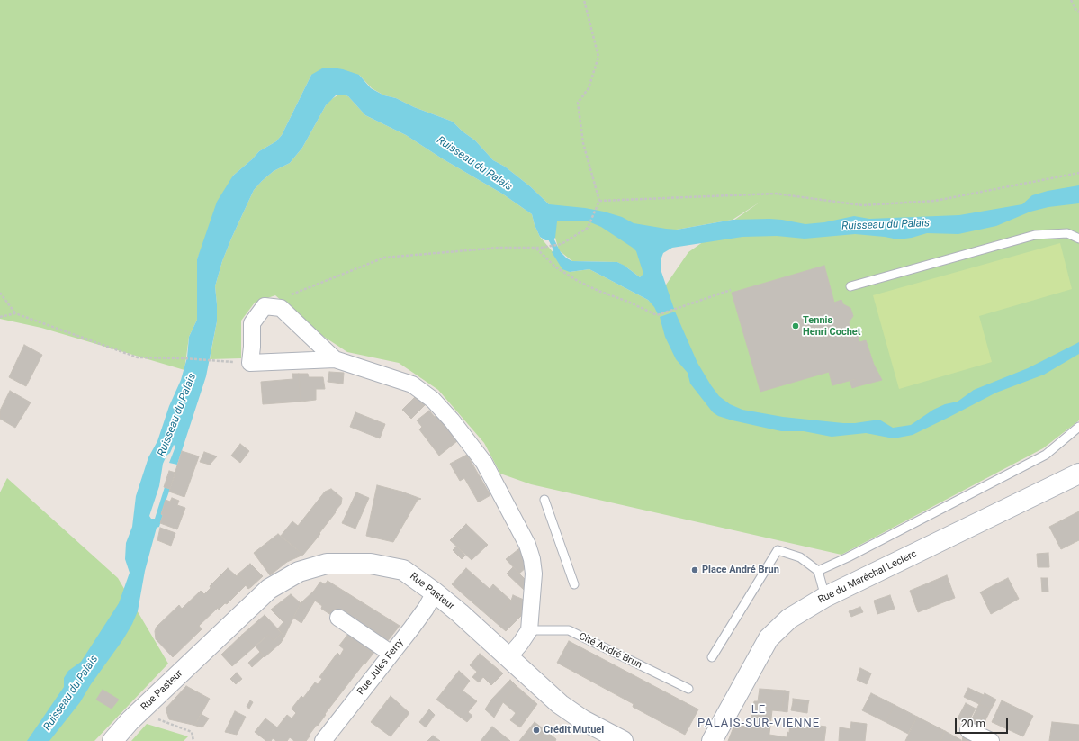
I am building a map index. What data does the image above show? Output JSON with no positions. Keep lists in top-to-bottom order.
{
  "streets": {
    "main road": ["Rue du Maréchal Leclerc", "Rue Pasteur"],
    "street": ["Rue Jules Ferry"],
    "lane": ["Cité André Brun"]
  },
  "crossings": [
    ["Rue Pasteur", "Rue Jules Ferry"]
  ],
  "districts": ["LE PALAIS-SUR-VIENNE"],
  "water": ["Ruisseau du Palais"],
  "places": ["Tennis Henri Cochet", "Place André Brun", "Crédit Mutuel"],
  "scale_bar": "20 m"
}
